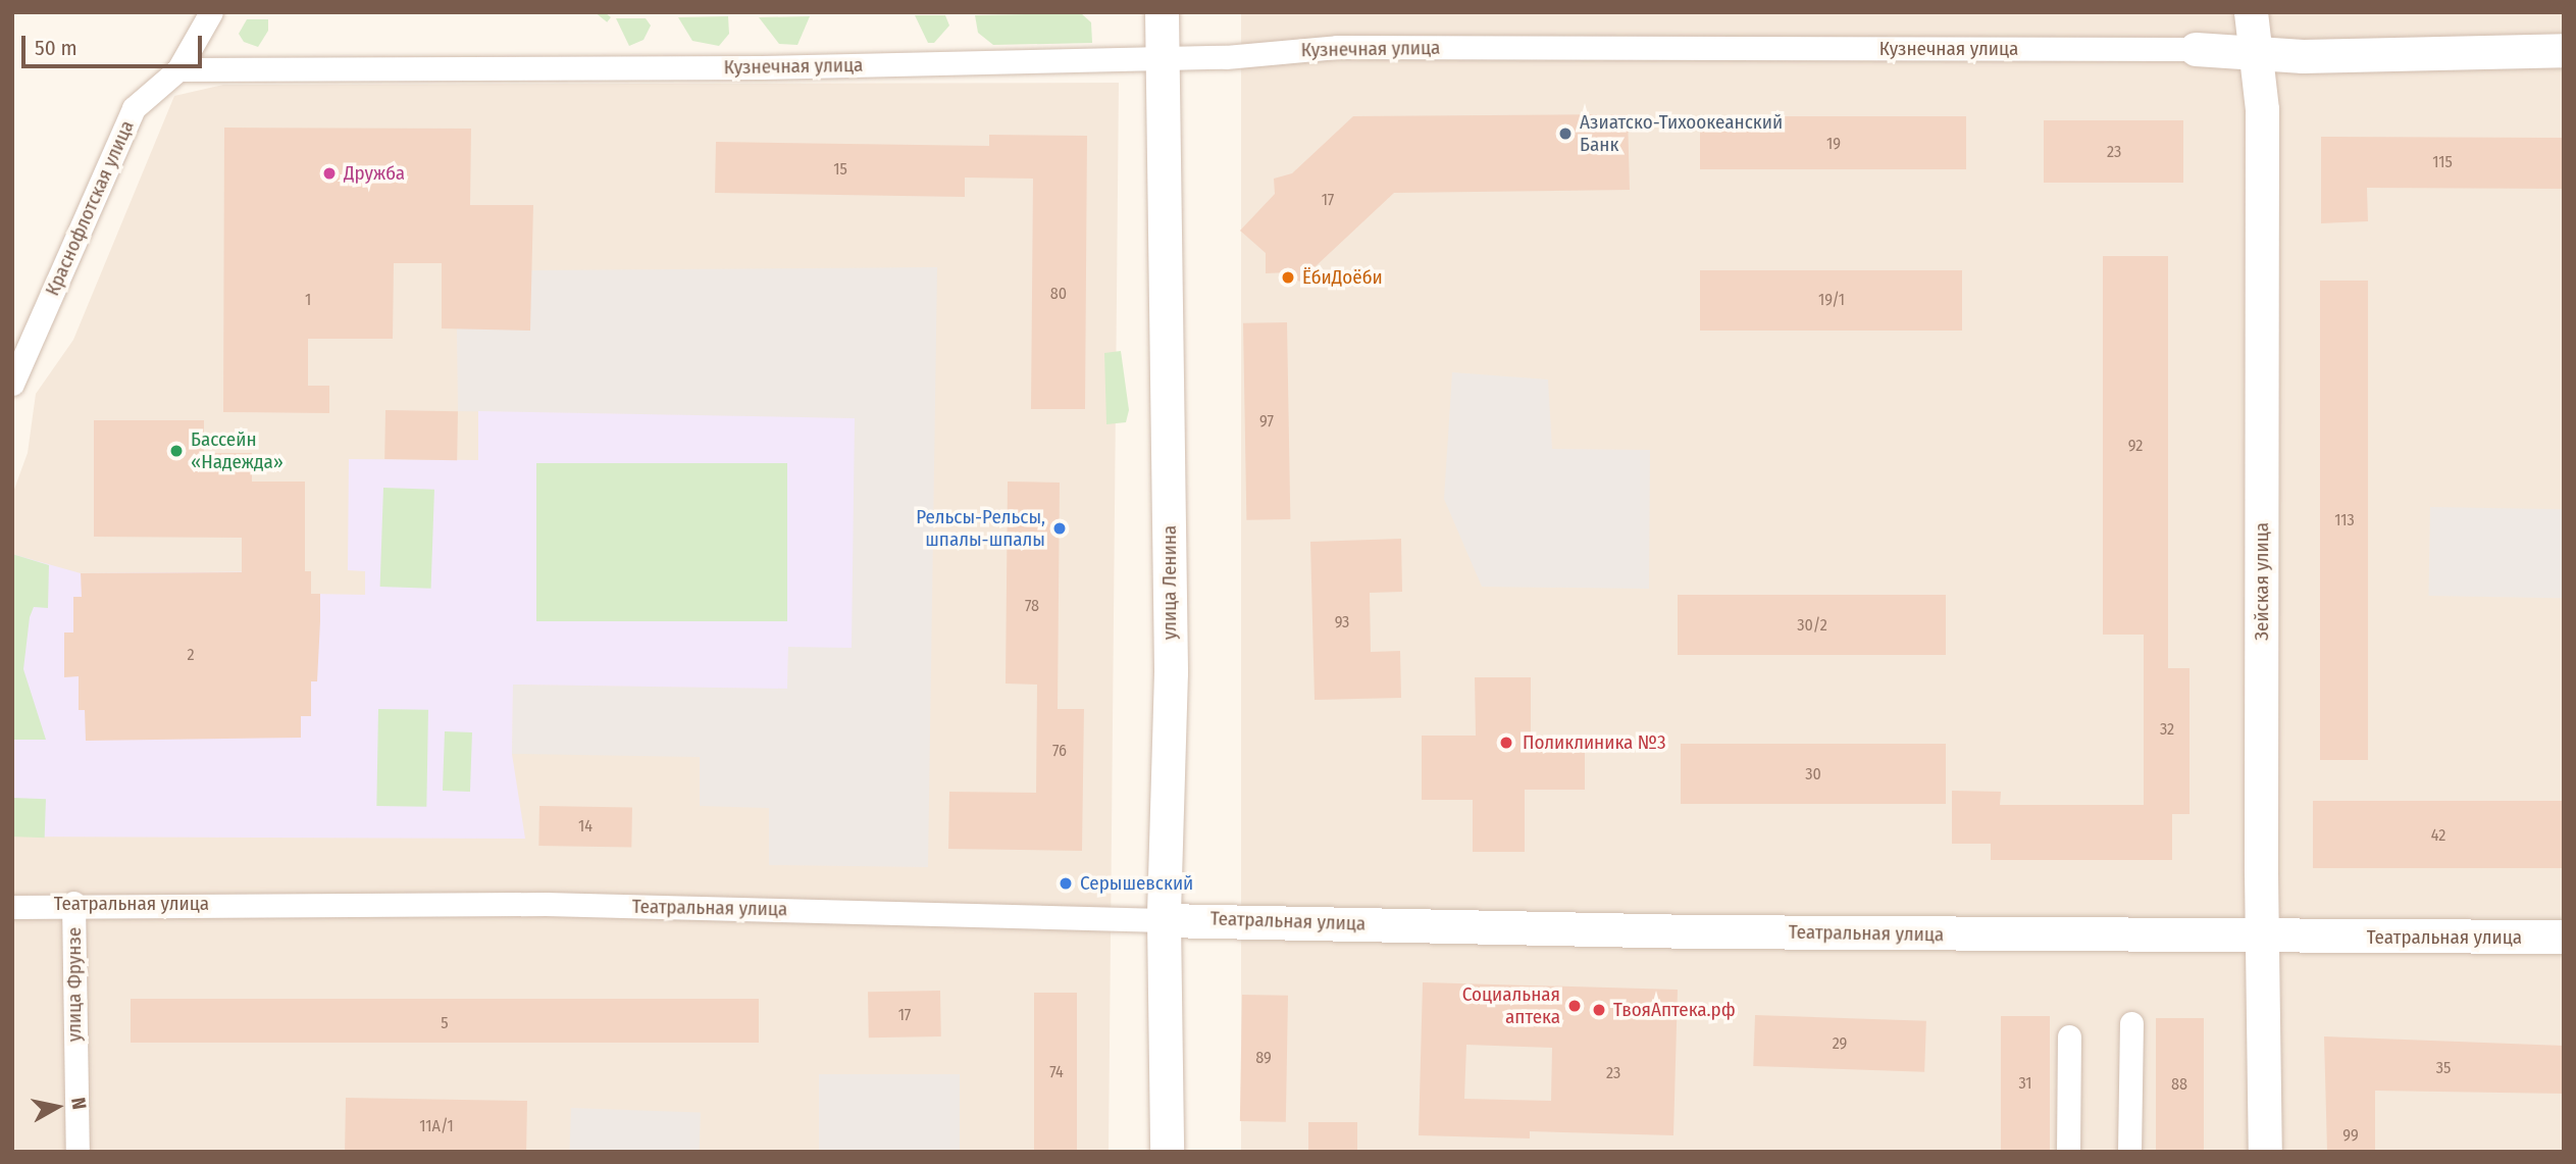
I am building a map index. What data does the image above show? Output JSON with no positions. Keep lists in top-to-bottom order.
{
  "streets": {
    "main road": [
      "Кузнечная улица",
      "Зейская улица",
      "улица Ленина",
      "Театральная улица"
    ],
    "street": ["Краснофлотская улица", "улица Фрунзе"]
  },
  "crossings": [
    ["Кузнечная улица", "Краснофлотская улица"],
    ["Кузнечная улица", "Зейская улица"],
    ["Кузнечная улица", "улица Ленина"],
    ["Зейская улица", "Театральная улица"],
    ["улица Ленина", "Театральная улица"],
    ["Театральная улица", "улица Фрунзе"]
  ],
  "places": [
    "Азиатско-Тихоокеанский Банк",
    "Дружба",
    "ЁбиДоёби",
    "Бассейн «Надежда»",
    "Рельсы-Рельсы, шпалы-шпалы",
    "Поликлиника №3",
    "Серышевский",
    "Социальная аптека",
    "ТвояАптека.рф"
  ],
  "house_numbers": [
    "19",
    "23",
    "115",
    "15",
    "17",
    "80",
    "1",
    "19/1",
    "97",
    "92",
    "113",
    "78",
    "93",
    "30/2",
    "2",
    "32",
    "76",
    "30",
    "14",
    "42",
    "17",
    "5",
    "29",
    "89",
    "35",
    "74",
    "23",
    "31",
    "88",
    "11А/1",
    "99"
  ],
  "scale_bar": "50 m",
  "north": "right"
}
